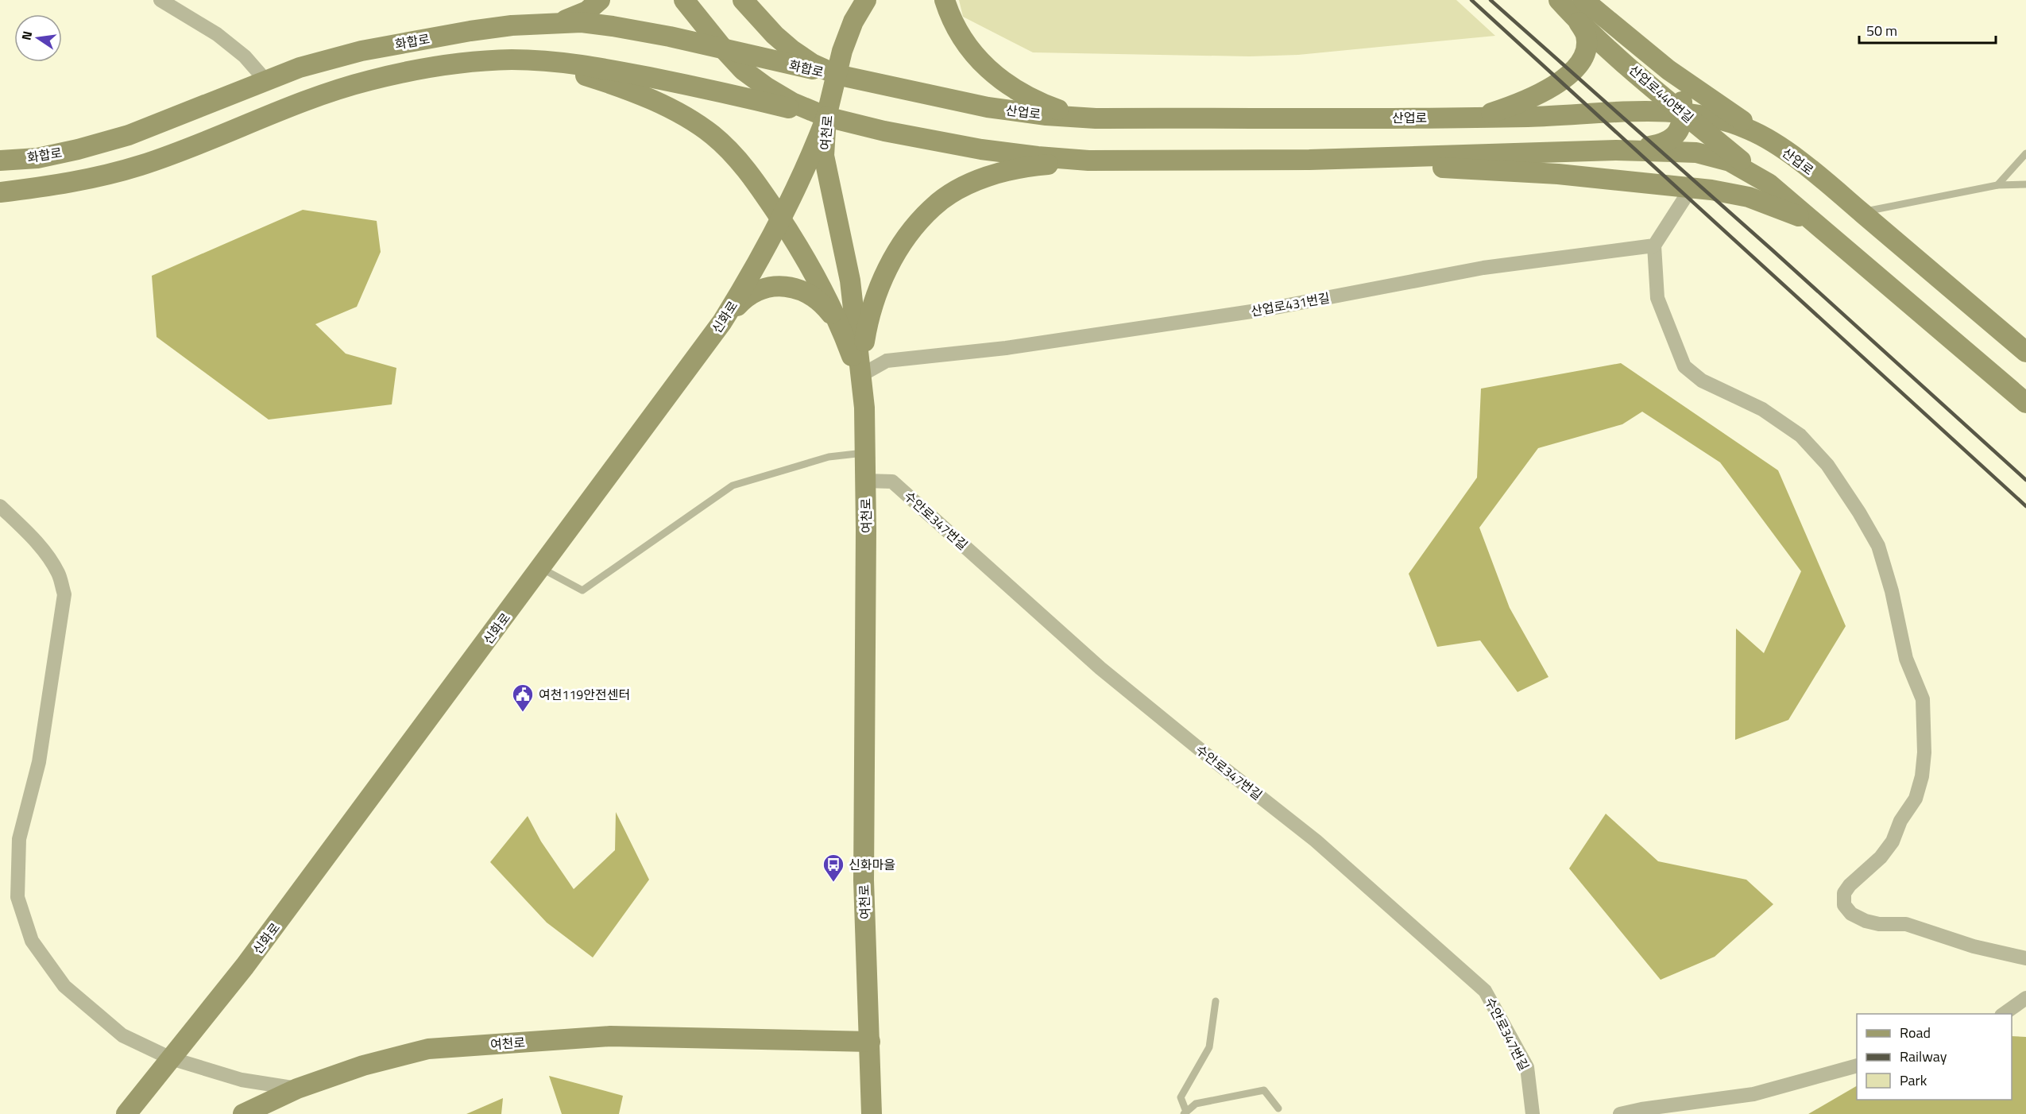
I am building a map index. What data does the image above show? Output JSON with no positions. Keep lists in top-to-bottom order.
{
  "streets": {
    "main road": [
      "화합로",
      "산업로440번길",
      "산업로",
      "여천로",
      "신화로"
    ],
    "street": ["산업로431번길", "수안로347번길"]
  },
  "crossings": [
    ["화합로", "산업로"],
    ["화합로", "여천로"],
    ["산업로440번길", "산업로"],
    ["산업로", "여천로"],
    ["여천로", "산업로431번길"],
    ["여천로", "신화로"],
    ["여천로", "수안로347번길"]
  ],
  "places": {
    "public building": ["여천119안전센터"],
    "bus stop": ["신화마을"]
  },
  "legend": ["Road", "Railway", "Park"],
  "scale_bar": "50 m",
  "north": "left"
}
